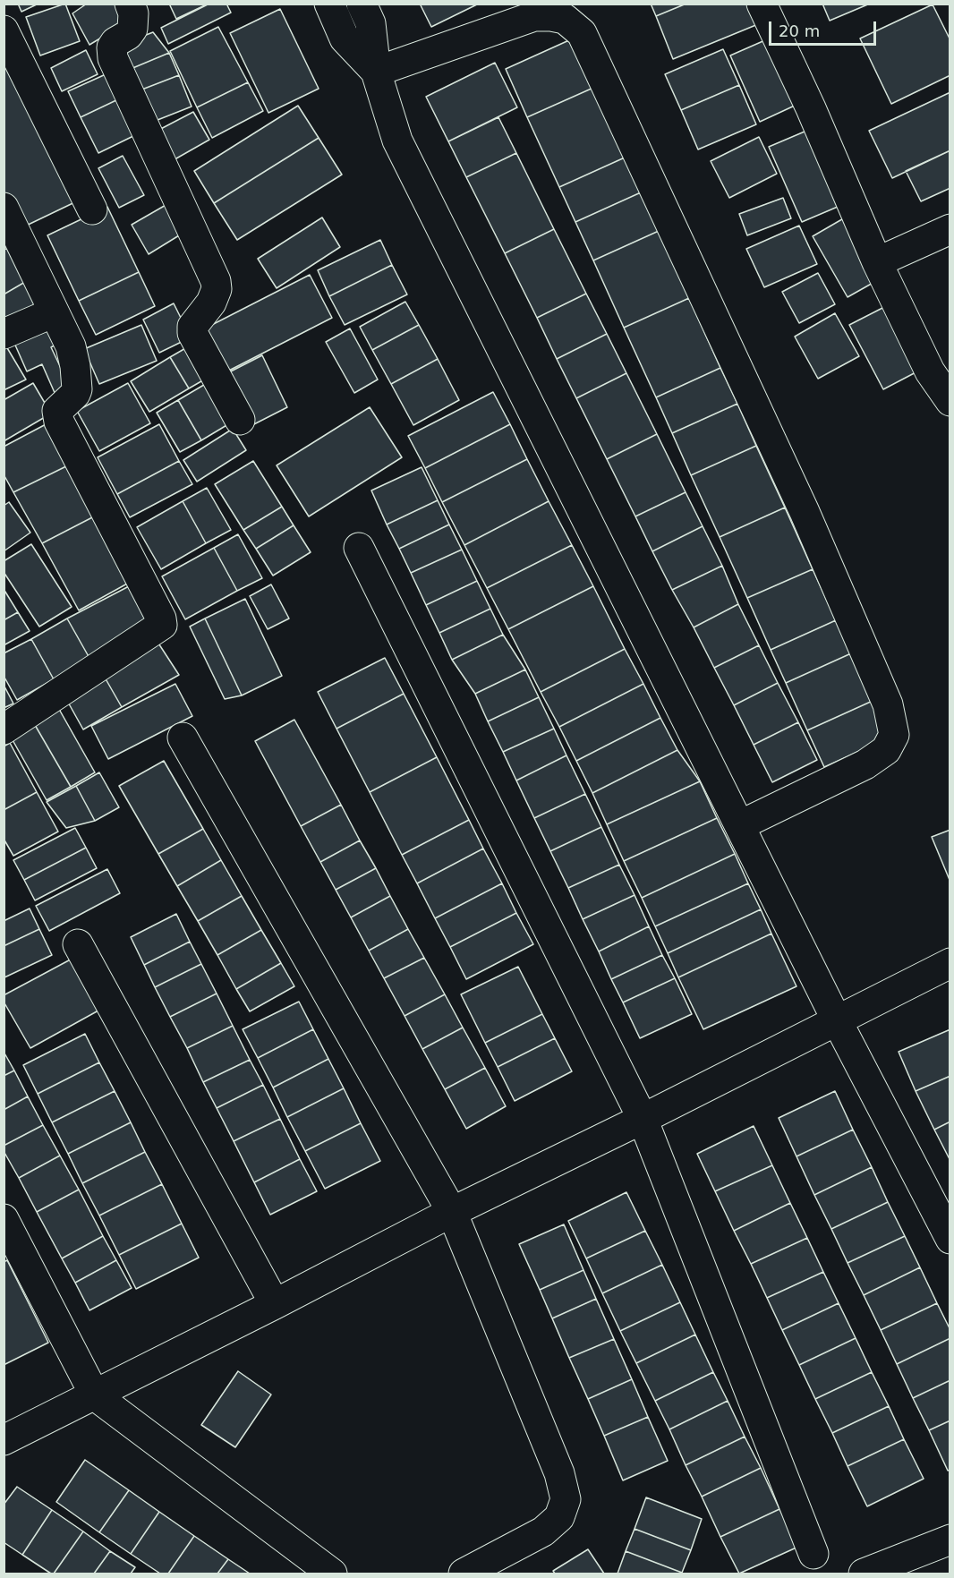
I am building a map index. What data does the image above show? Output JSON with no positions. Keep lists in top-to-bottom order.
{
  "scale_bar": "20 m"
}
